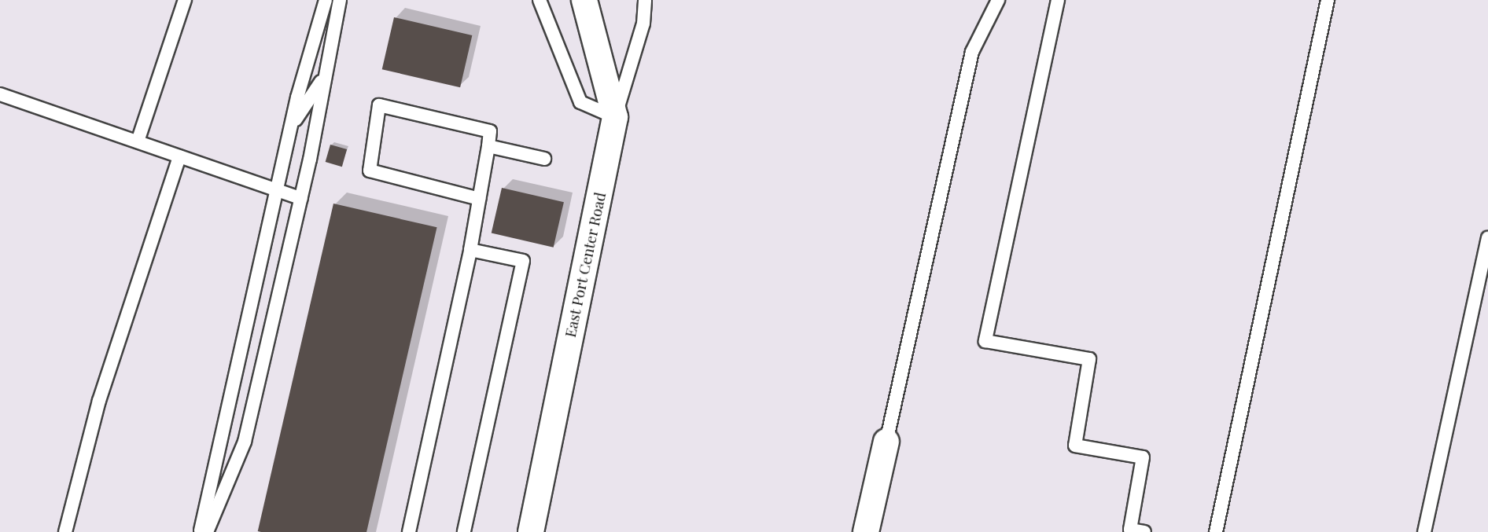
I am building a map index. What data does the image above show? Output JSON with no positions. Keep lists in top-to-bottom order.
{
  "streets": {
    "street": ["East Port Center Road"]
  }
}
